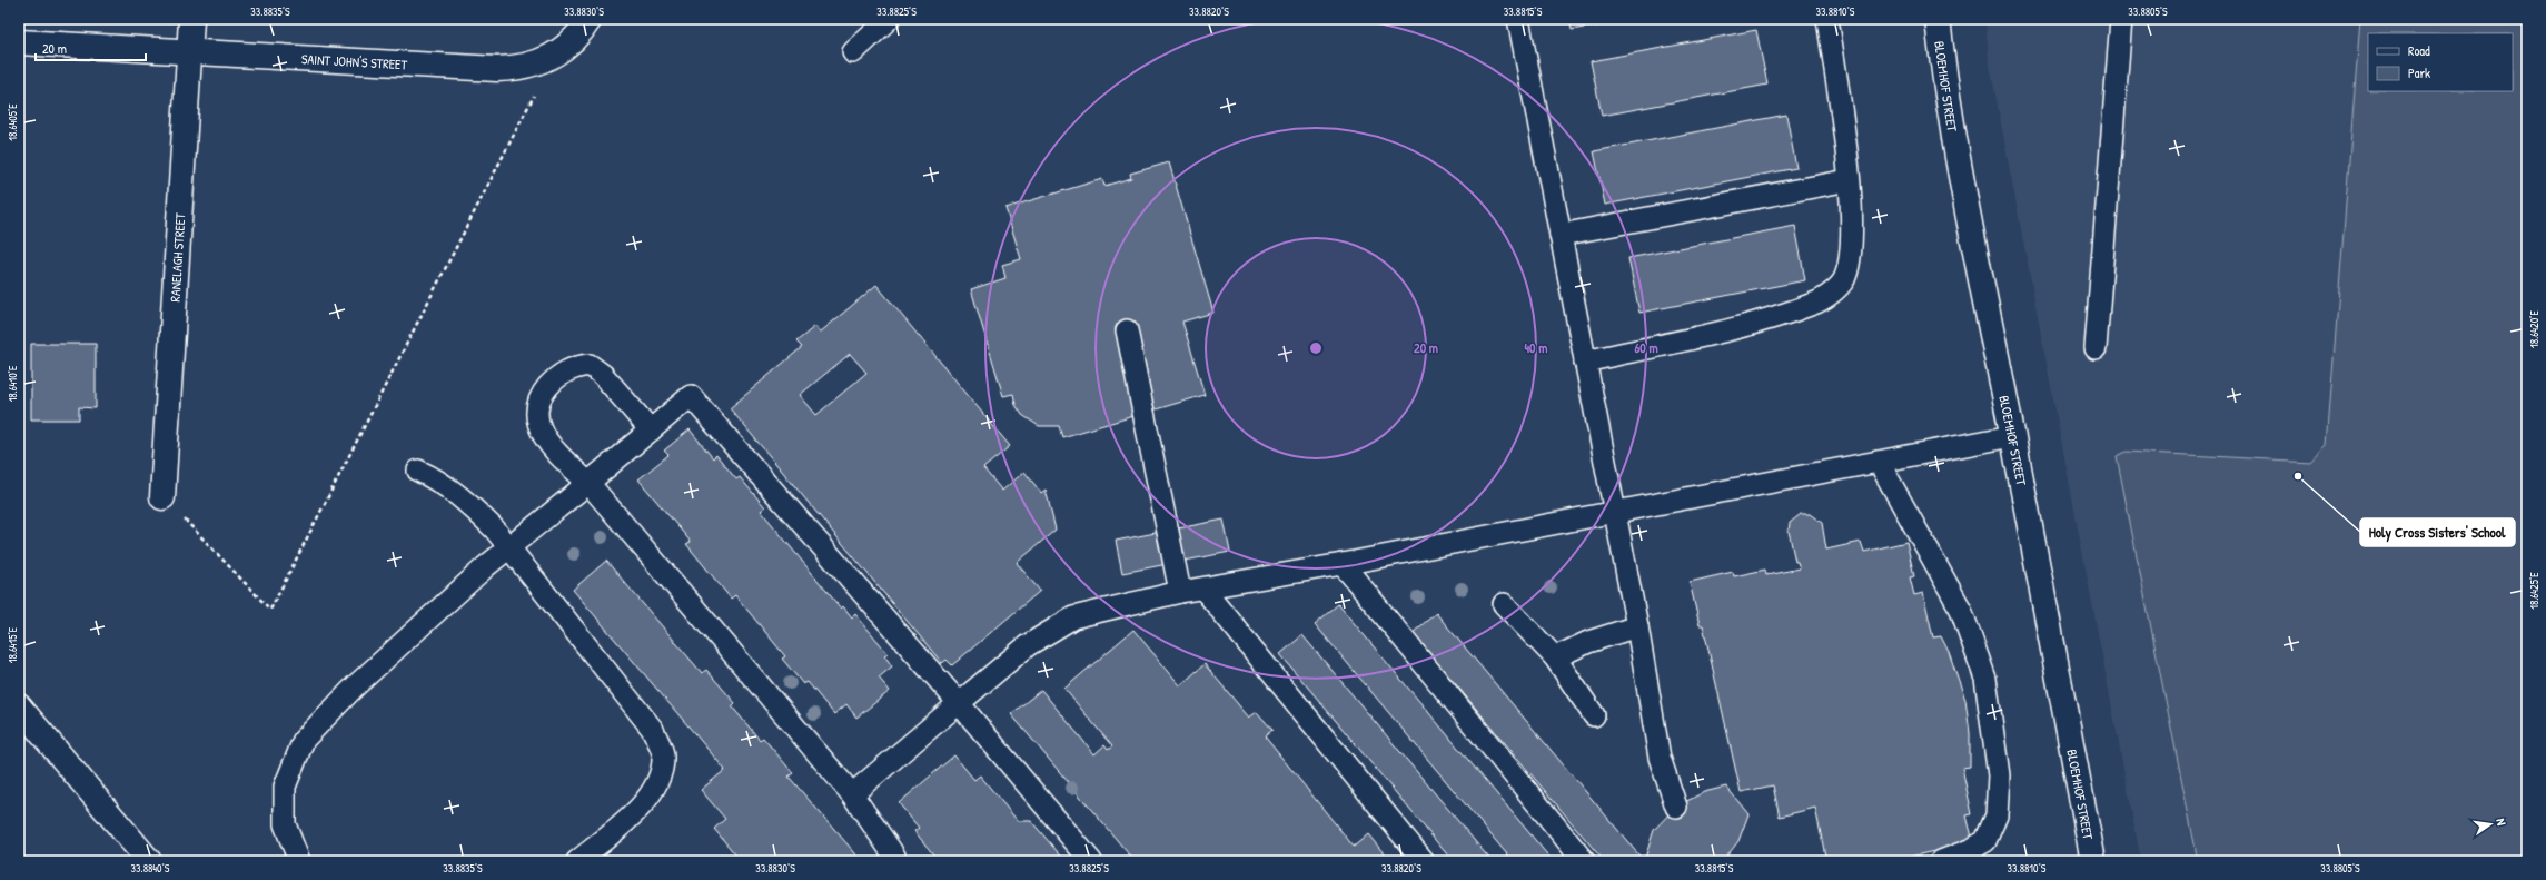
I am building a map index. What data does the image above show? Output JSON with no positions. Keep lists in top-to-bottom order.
{
  "streets": {
    "main road": ["SAINT JOHN'S STREET", "BLOEMHOF STREET", "RANELAGH STREET"]
  },
  "crossings": [
    ["SAINT JOHN'S STREET", "RANELAGH STREET"]
  ],
  "places": ["Holy Cross Sisters' School"],
  "legend": ["Road", "Park"],
  "scale_bar": "20 m",
  "north": "right",
  "coordinates": [
    "33.8835°S",
    "33.8830°S",
    "33.8825°S",
    "33.8820°S",
    "33.8815°S",
    "33.8810°S",
    "33.8805°S",
    "18.6405°E",
    "18.6420°E",
    "18.6410°E",
    "18.6425°E",
    "18.6415°E",
    "33.8840°S"
  ],
  "rings": ["20 m", "40 m", "60 m"]
}
